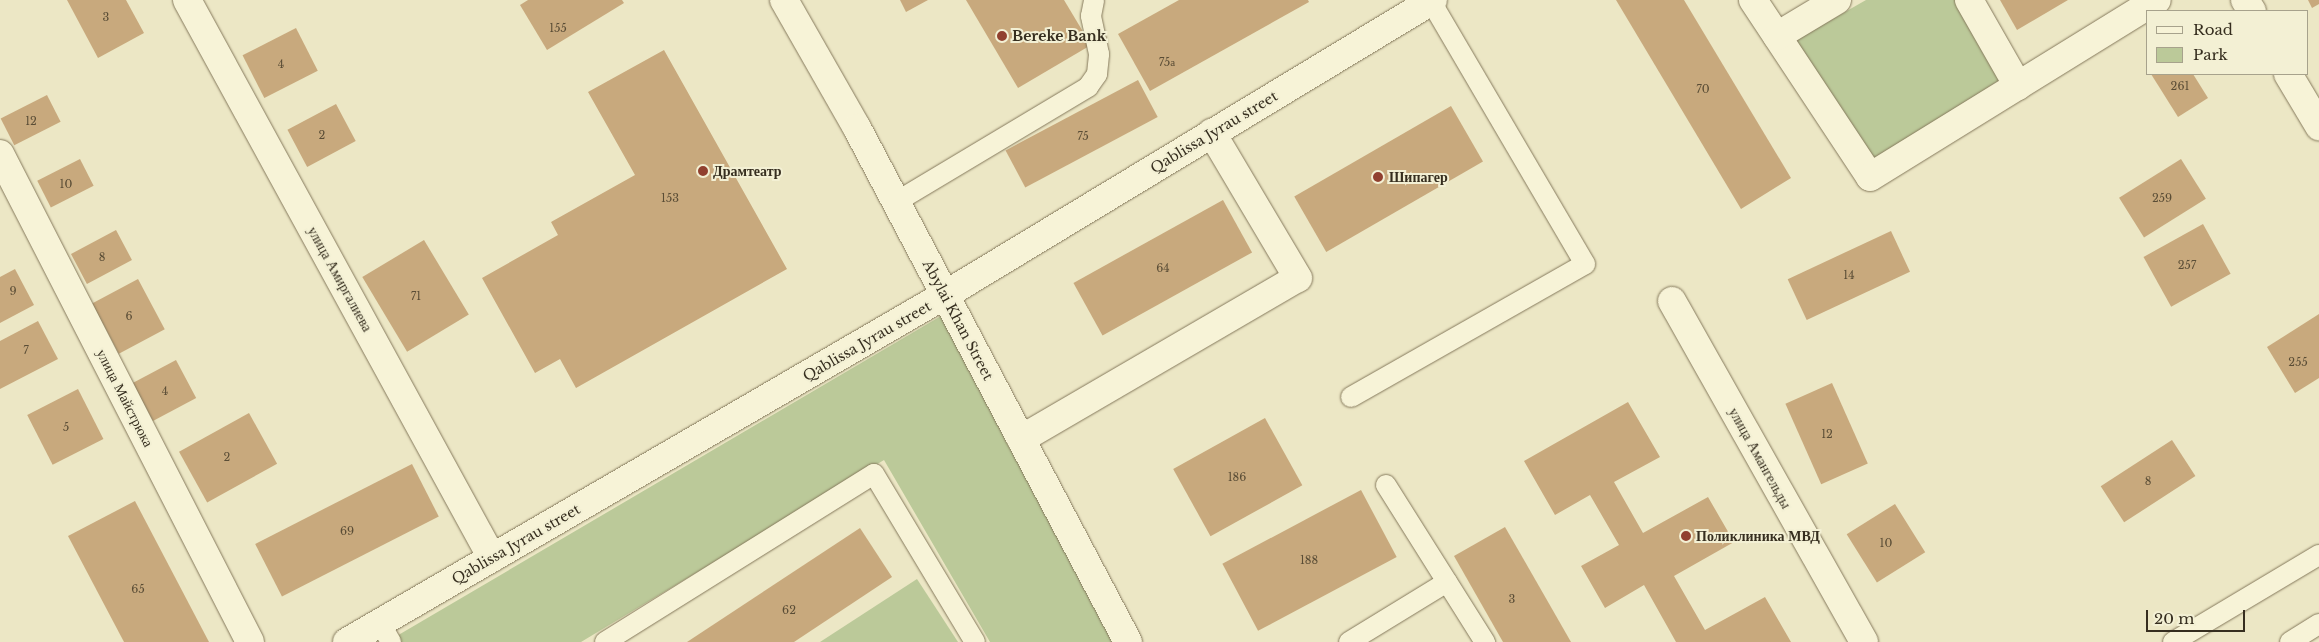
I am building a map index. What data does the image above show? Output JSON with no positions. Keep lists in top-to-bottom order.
{
  "streets": {
    "street": [
      "Qablissa Jyrau street",
      "улица Амиргалиева",
      "Abylai Khan Street",
      "улица Майстрюка",
      "улица Амангельды"
    ]
  },
  "crossings": [
    ["Qablissa Jyrau street", "улица Амиргалиева"],
    ["Qablissa Jyrau street", "Abylai Khan Street"]
  ],
  "places": [
    "Bereke Bank",
    "Драмтеатр",
    "Шипагер",
    "Поликлиника МВД"
  ],
  "house_numbers": [
    "3",
    "155",
    "75а",
    "4",
    "261",
    "70",
    "12",
    "2",
    "75",
    "10",
    "153",
    "259",
    "8",
    "257",
    "64",
    "14",
    "9",
    "71",
    "6",
    "7",
    "255",
    "4",
    "5",
    "12",
    "2",
    "186",
    "8",
    "69",
    "10",
    "188",
    "65",
    "3",
    "62"
  ],
  "legend": ["Road", "Park"],
  "scale_bar": "20 m"
}
